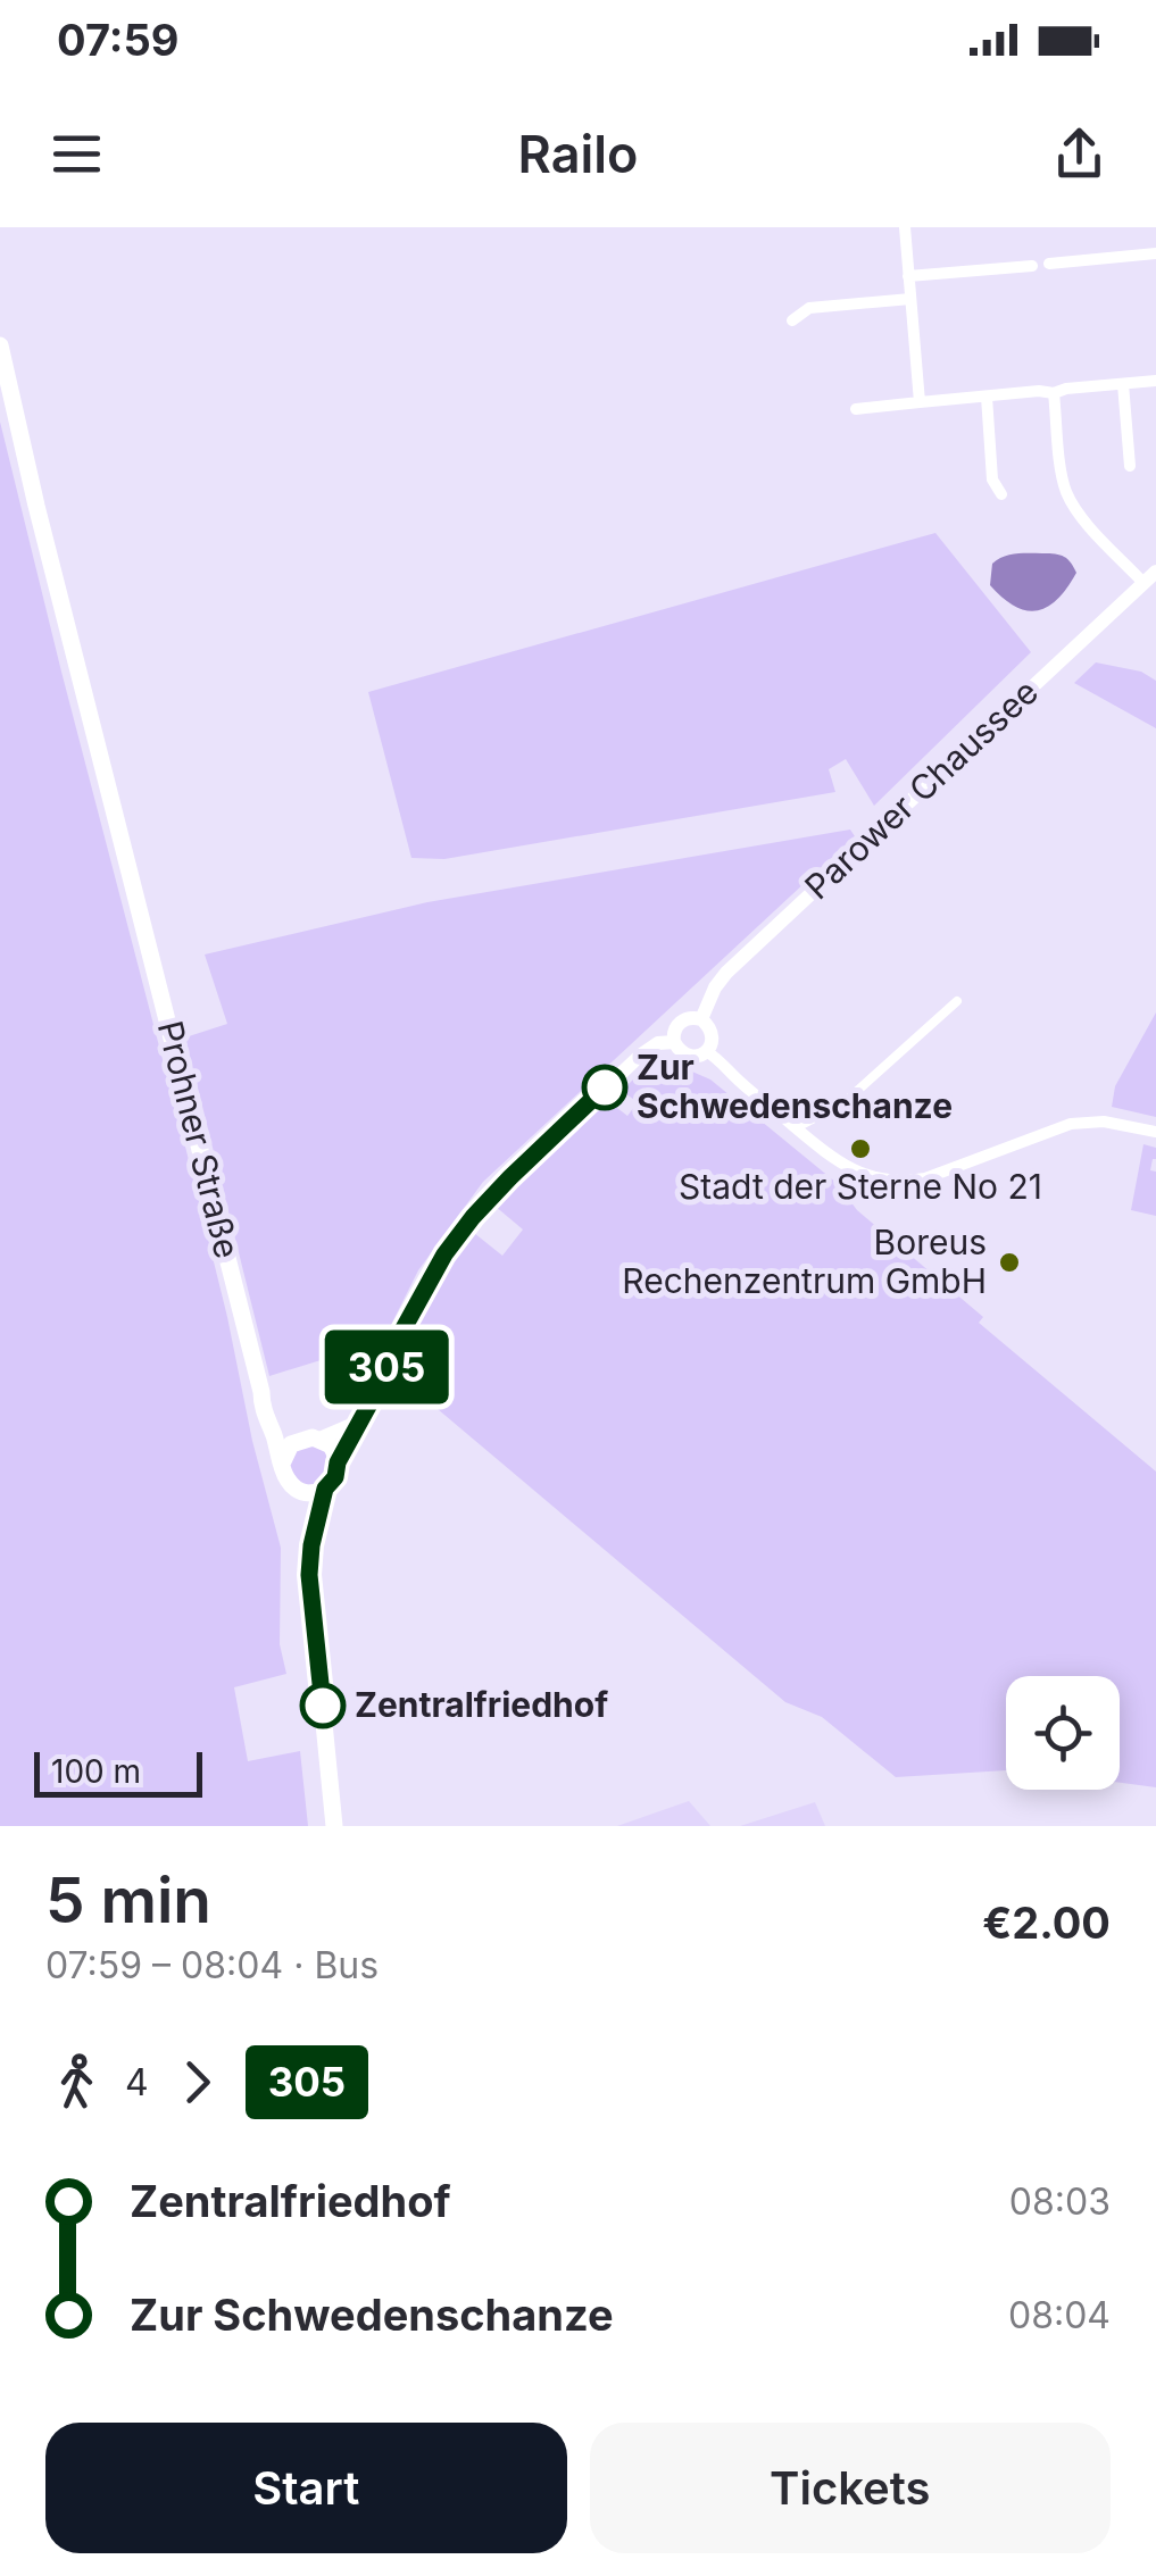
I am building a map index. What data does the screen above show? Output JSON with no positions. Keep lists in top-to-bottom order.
{
  "streets": {
    "main road": ["Parower Chaussee", "Prohner Straße"]
  },
  "crossings": [
    ["Parower Chaussee", "Prohner Straße"]
  ],
  "places": [
    "Zur Schwedenschanze",
    "Stadt der Sterne No 21",
    "Boreus Rechenzentrum GmbH",
    "Zentralfriedhof"
  ],
  "lines": ["bus line 305"],
  "scale_bar": "100 m",
  "page": {
    "status": "07:59",
    "header": "Railo",
    "on_map": "305",
    "scale": "100 m",
    "heading": ["5 min", "07:59 – 08:04 · Bus", "€2.00"],
    "legs": ["4", "305"],
    "list": [
      {
        "name": "Zentralfriedhof",
        "value": "08:03"
      },
      {
        "name": "Zur Schwedenschanze",
        "value": "08:04"
      }
    ],
    "buttons": ["Start", "Tickets"]
  }
}
